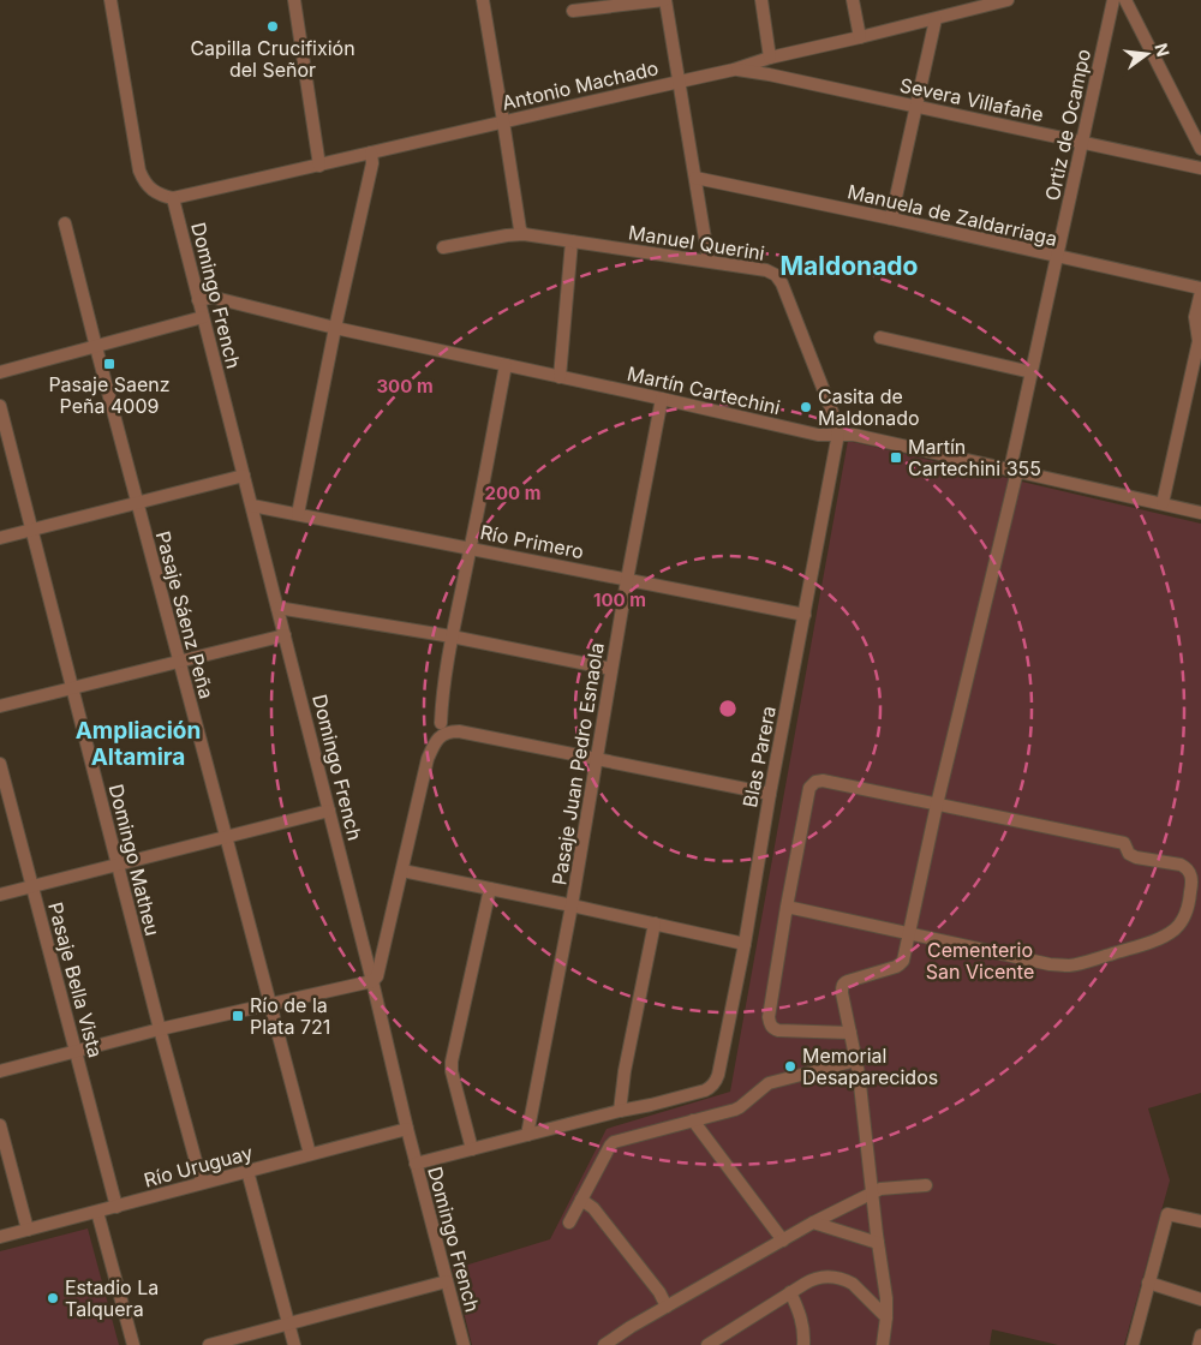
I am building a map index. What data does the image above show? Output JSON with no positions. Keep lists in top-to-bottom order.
{
  "streets": {
    "street": [
      "Antonio Machado",
      "Severa Villafañe",
      "Ortiz de Ocampo",
      "Manuela de Zaldarriaga",
      "Manuel Querini",
      "Domingo French",
      "Martín Cartechini",
      "Río Primero",
      "Pasaje Sáenz Peña",
      "Blas Parera",
      "Pasaje Juan Pedro Esnaola",
      "Domingo Matheu",
      "Pasaje Bella Vista",
      "Río Uruguay"
    ]
  },
  "crossings": [
    ["Antonio Machado", "Severa Villafañe"],
    ["Antonio Machado", "Domingo French"],
    ["Severa Villafañe", "Ortiz de Ocampo"],
    ["Ortiz de Ocampo", "Manuela de Zaldarriaga"],
    ["Ortiz de Ocampo", "Martín Cartechini"],
    ["Manuel Querini", "Martín Cartechini"],
    ["Manuel Querini", "Blas Parera"],
    ["Domingo French", "Martín Cartechini"],
    ["Domingo French", "Río Primero"],
    ["Domingo French", "Río Uruguay"],
    ["Martín Cartechini", "Blas Parera"],
    ["Martín Cartechini", "Pasaje Juan Pedro Esnaola"],
    ["Río Primero", "Blas Parera"],
    ["Río Primero", "Pasaje Juan Pedro Esnaola"],
    ["Pasaje Sáenz Peña", "Río Uruguay"],
    ["Domingo Matheu", "Río Uruguay"],
    ["Pasaje Bella Vista", "Río Uruguay"]
  ],
  "districts": ["Maldonado", "Ampliación Altamira"],
  "parks": ["Cementerio San Vicente"],
  "places": {
    "other": [
      "Capilla Crucifixión del Señor",
      "Casita de Maldonado",
      "Memorial Desaparecidos",
      "Estadio La Talquera"
    ],
    "transit": ["Pasaje Saenz Peña 4009", "Martín Cartechini 355", "Río de la Plata 721"]
  },
  "north": "right",
  "rings": ["300 m", "200 m", "100 m"]
}
